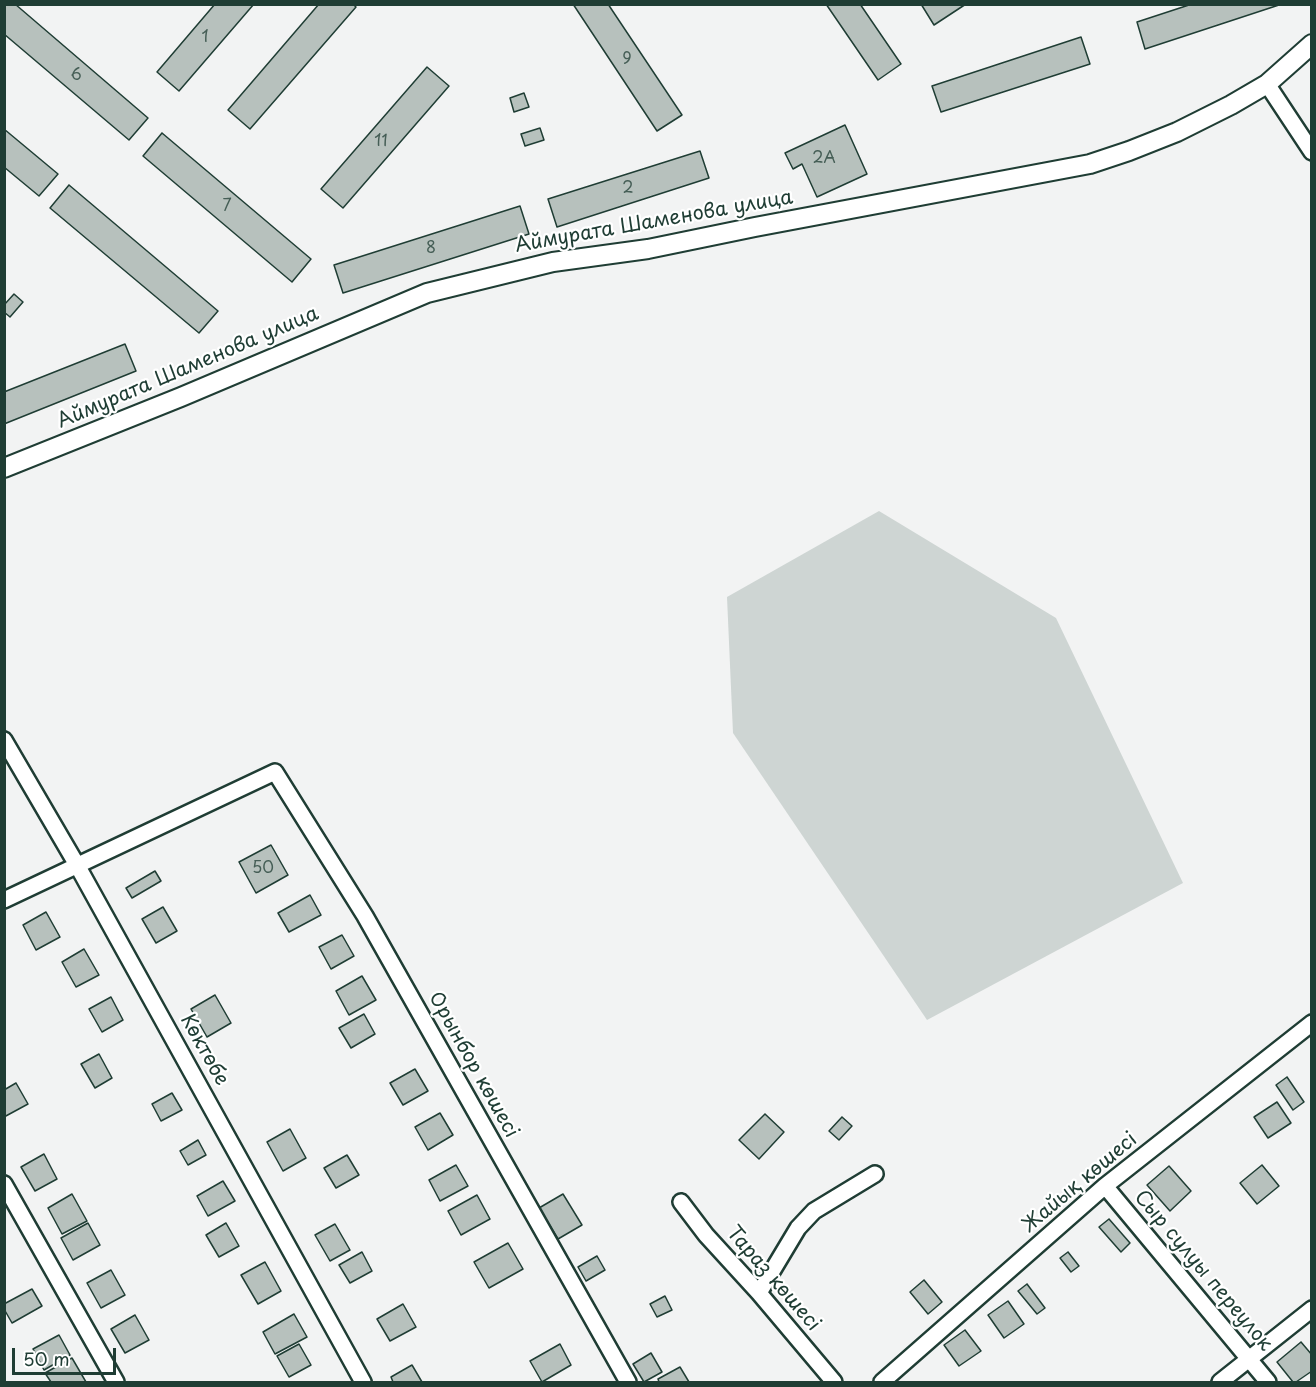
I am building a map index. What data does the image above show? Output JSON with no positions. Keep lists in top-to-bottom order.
{
  "streets": {
    "street": [
      "Аймурата Шаменова улица",
      "Көктөбе",
      "Орынбор көшесі",
      "Жайық көшесі",
      "Сыр сулуы переулок",
      "Тараз көшесі"
    ]
  },
  "crossings": [
    ["Көктөбе", "Орынбор көшесі"],
    ["Жайық көшесі", "Сыр сулуы переулок"]
  ],
  "house_numbers": [
    "1",
    "9",
    "6",
    "11",
    "2А",
    "2",
    "7",
    "8",
    "50"
  ],
  "scale_bar": "50 m"
}
